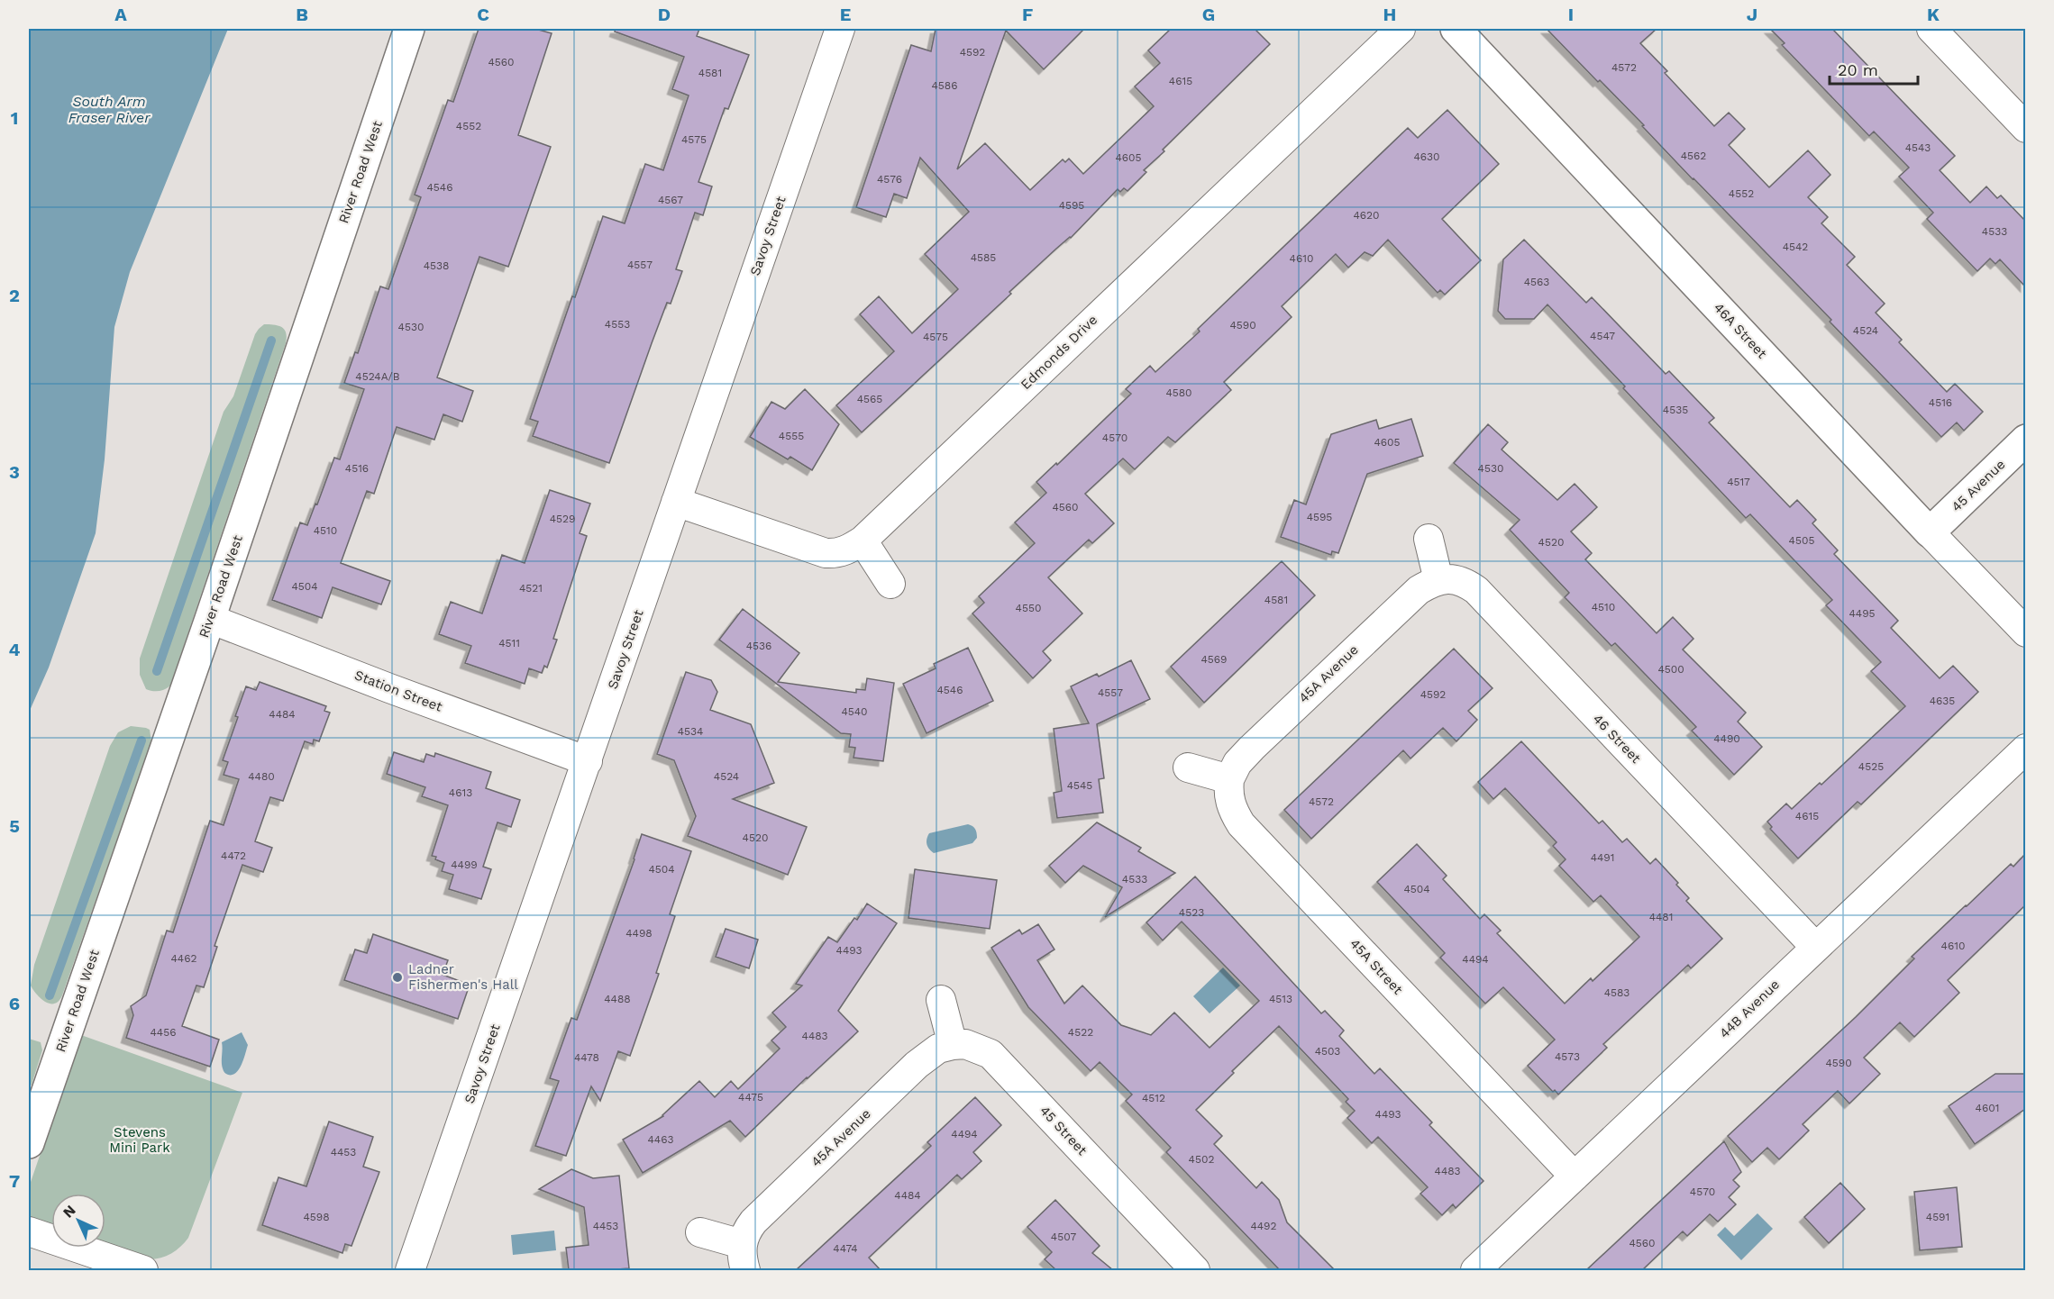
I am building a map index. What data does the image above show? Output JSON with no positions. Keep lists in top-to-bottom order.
{
  "streets": {
    "main road": ["River Road West", "46A Street", "45 Avenue"],
    "street": [
      "Savoy Street",
      "Edmonds Drive",
      "45A Avenue",
      "Station Street",
      "46 Street",
      "45A Street",
      "44B Avenue",
      "45 Street"
    ]
  },
  "crossings": [
    ["River Road West", "Station Street"],
    ["Savoy Street", "Edmonds Drive"],
    ["Savoy Street", "Station Street"],
    ["46A Street", "45 Avenue"],
    ["45A Avenue", "46 Street"],
    ["45A Avenue", "45A Street"],
    ["45A Avenue", "45 Street"],
    ["46 Street", "44B Avenue"],
    ["45A Street", "44B Avenue"]
  ],
  "water": ["South Arm Fraser River"],
  "parks": ["Stevens Mini Park"],
  "places": ["Ladner Fishermen's Hall"],
  "house_numbers": [
    "4592",
    "4560",
    "4572",
    "4581",
    "4615",
    "4586",
    "4552",
    "4575",
    "4543",
    "4562",
    "4630",
    "4605",
    "4576",
    "4546",
    "4552",
    "4567",
    "4595",
    "4620",
    "4533",
    "4542",
    "4585",
    "4610",
    "4557",
    "4538",
    "4563",
    "4553",
    "4590",
    "4530",
    "4524",
    "4547",
    "4575",
    "4524A/B",
    "4580",
    "4565",
    "4516",
    "4535",
    "4555",
    "4570",
    "4605",
    "4516",
    "4530",
    "4517",
    "4560",
    "4595",
    "4529",
    "4510",
    "4505",
    "4520",
    "4504",
    "4521",
    "4581",
    "4510",
    "4550",
    "4495",
    "4511",
    "4536",
    "4569",
    "4500",
    "4546",
    "4557",
    "4592",
    "4635",
    "4540",
    "4484",
    "4534",
    "4490",
    "4525",
    "4480",
    "4524",
    "4545",
    "4613",
    "4572",
    "4615",
    "4520",
    "4472",
    "4491",
    "4499",
    "4504",
    "4533",
    "4504",
    "4523",
    "4481",
    "4498",
    "4610",
    "4493",
    "4462",
    "4494",
    "4583",
    "4488",
    "4513",
    "4456",
    "4522",
    "4483",
    "4503",
    "4573",
    "4478",
    "4590",
    "4475",
    "4512",
    "4601",
    "4493",
    "4494",
    "4463",
    "4453",
    "4502",
    "4483",
    "4570",
    "4484",
    "4598",
    "4591",
    "4453",
    "4492",
    "4507",
    "4560",
    "4474"
  ],
  "scale_bar": "20 m",
  "north": "top left",
  "grid": {
    "columns": [
      "A",
      "B",
      "C",
      "D",
      "E",
      "F",
      "G",
      "H",
      "I",
      "J",
      "K"
    ],
    "rows": [
      "1",
      "2",
      "3",
      "4",
      "5",
      "6",
      "7"
    ]
  }
}
